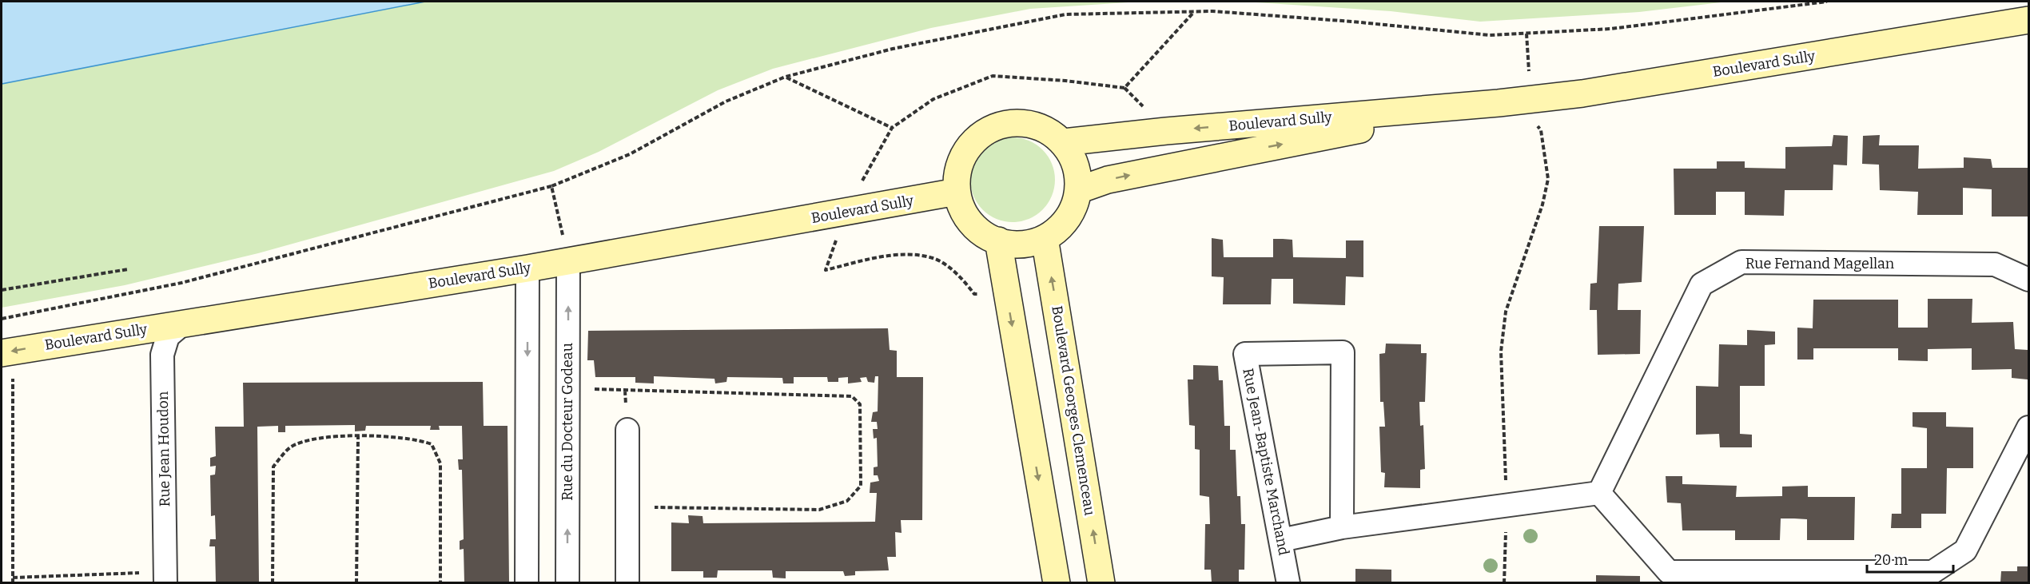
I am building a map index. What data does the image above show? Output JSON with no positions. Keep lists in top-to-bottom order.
{
  "streets": {
    "main road": ["Boulevard Sully", "Boulevard Georges Clemenceau"],
    "street": [
      "Rue Fernand Magellan",
      "Rue du Docteur Godeau",
      "Rue Jean Houdon",
      "Rue Jean-Baptiste Marchand"
    ]
  },
  "crossings": [
    ["Boulevard Sully", "Boulevard Georges Clemenceau"],
    ["Boulevard Sully", "Rue du Docteur Godeau"],
    ["Boulevard Sully", "Rue Jean Houdon"]
  ],
  "scale_bar": "20 m"
}
